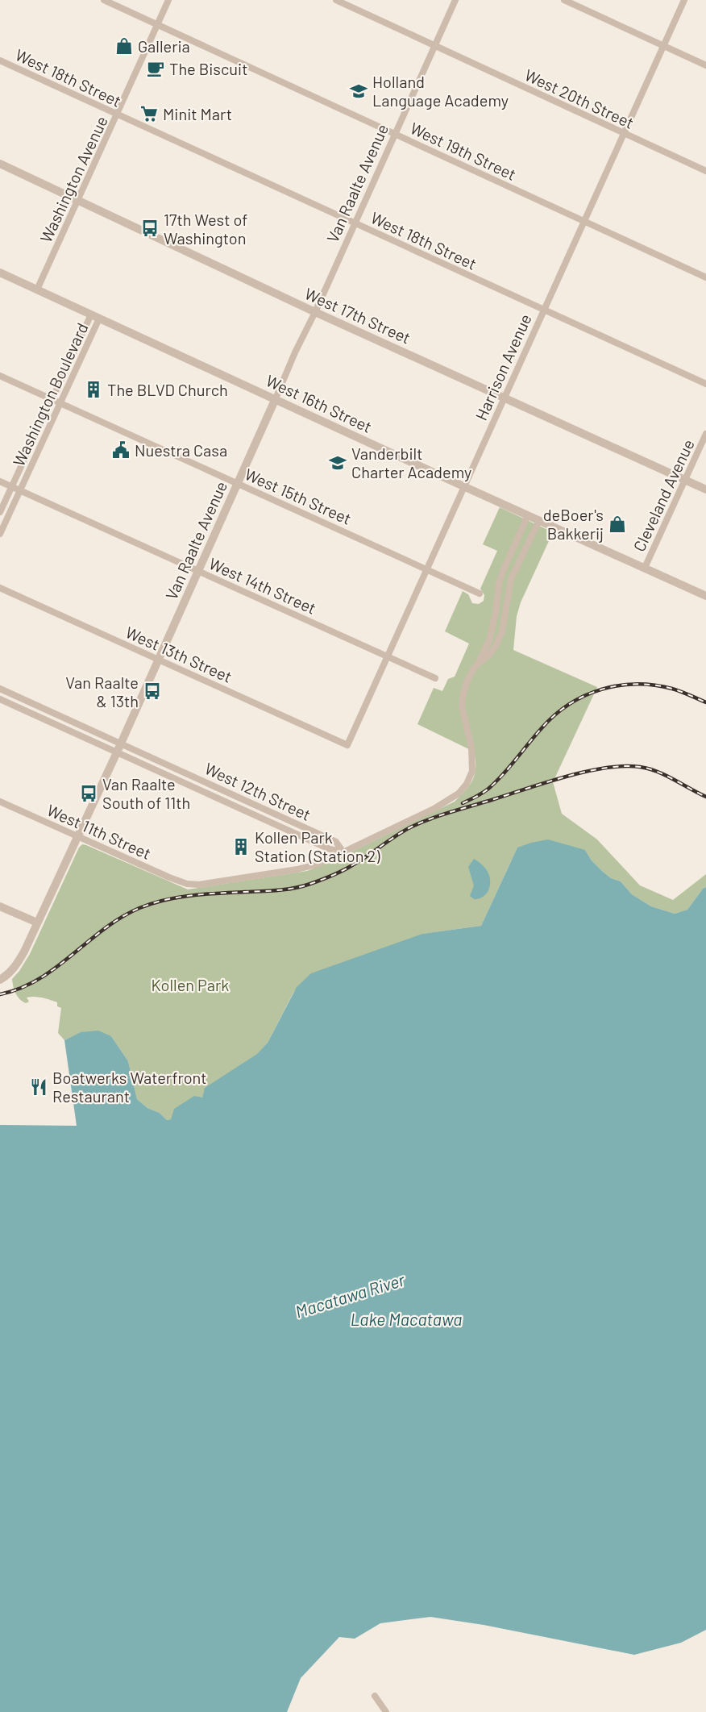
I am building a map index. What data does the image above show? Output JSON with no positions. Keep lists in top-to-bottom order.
{
  "streets": {
    "street": [
      "West 18th Street",
      "West 20th Street",
      "West 19th Street",
      "Washington Avenue",
      "Van Raalte Avenue",
      "West 17th Street",
      "Harrison Avenue",
      "Washington Boulevard",
      "West 16th Street",
      "Cleveland Avenue",
      "West 15th Street",
      "West 14th Street",
      "West 13th Street",
      "West 12th Street",
      "West 11th Street"
    ]
  },
  "crossings": [
    ["West 18th Street", "Washington Avenue"],
    ["West 18th Street", "Van Raalte Avenue"],
    ["West 18th Street", "Harrison Avenue"],
    ["West 20th Street", "Van Raalte Avenue"],
    ["West 20th Street", "Harrison Avenue"],
    ["West 19th Street", "Washington Avenue"],
    ["West 19th Street", "Van Raalte Avenue"],
    ["West 19th Street", "Harrison Avenue"],
    ["Washington Avenue", "West 17th Street"],
    ["Washington Avenue", "West 16th Street"],
    ["Van Raalte Avenue", "West 17th Street"],
    ["Van Raalte Avenue", "West 16th Street"],
    ["Van Raalte Avenue", "West 15th Street"],
    ["Van Raalte Avenue", "West 14th Street"],
    ["Van Raalte Avenue", "West 13th Street"],
    ["Van Raalte Avenue", "West 12th Street"],
    ["Van Raalte Avenue", "West 11th Street"],
    ["West 17th Street", "Harrison Avenue"],
    ["West 17th Street", "Cleveland Avenue"],
    ["Harrison Avenue", "West 16th Street"],
    ["Harrison Avenue", "West 15th Street"],
    ["Harrison Avenue", "West 14th Street"],
    ["Harrison Avenue", "West 13th Street"],
    ["Washington Boulevard", "West 16th Street"],
    ["Washington Boulevard", "West 15th Street"],
    ["Washington Boulevard", "West 14th Street"],
    ["West 16th Street", "Cleveland Avenue"],
    ["West 12th Street", "West 11th Street"]
  ],
  "water": ["Macatawa River", "Lake Macatawa"],
  "parks": ["Kollen Park"],
  "places": {
    "shop": ["Galleria", "deBoer's Bakkerij"],
    "cafe": ["The Biscuit"],
    "school or university": ["Holland Language Academy", "Vanderbilt Charter Academy"],
    "supermarket": ["Minit Mart"],
    "bus stop": ["17th West of Washington", "Van Raalte & 13th", "Van Raalte South of 11th"],
    "building": ["The BLVD Church", "Kollen Park Station (Station 2)"],
    "public building": ["Nuestra Casa"],
    "restaurant": ["Boatwerks Waterfront Restaurant"]
  }
}
